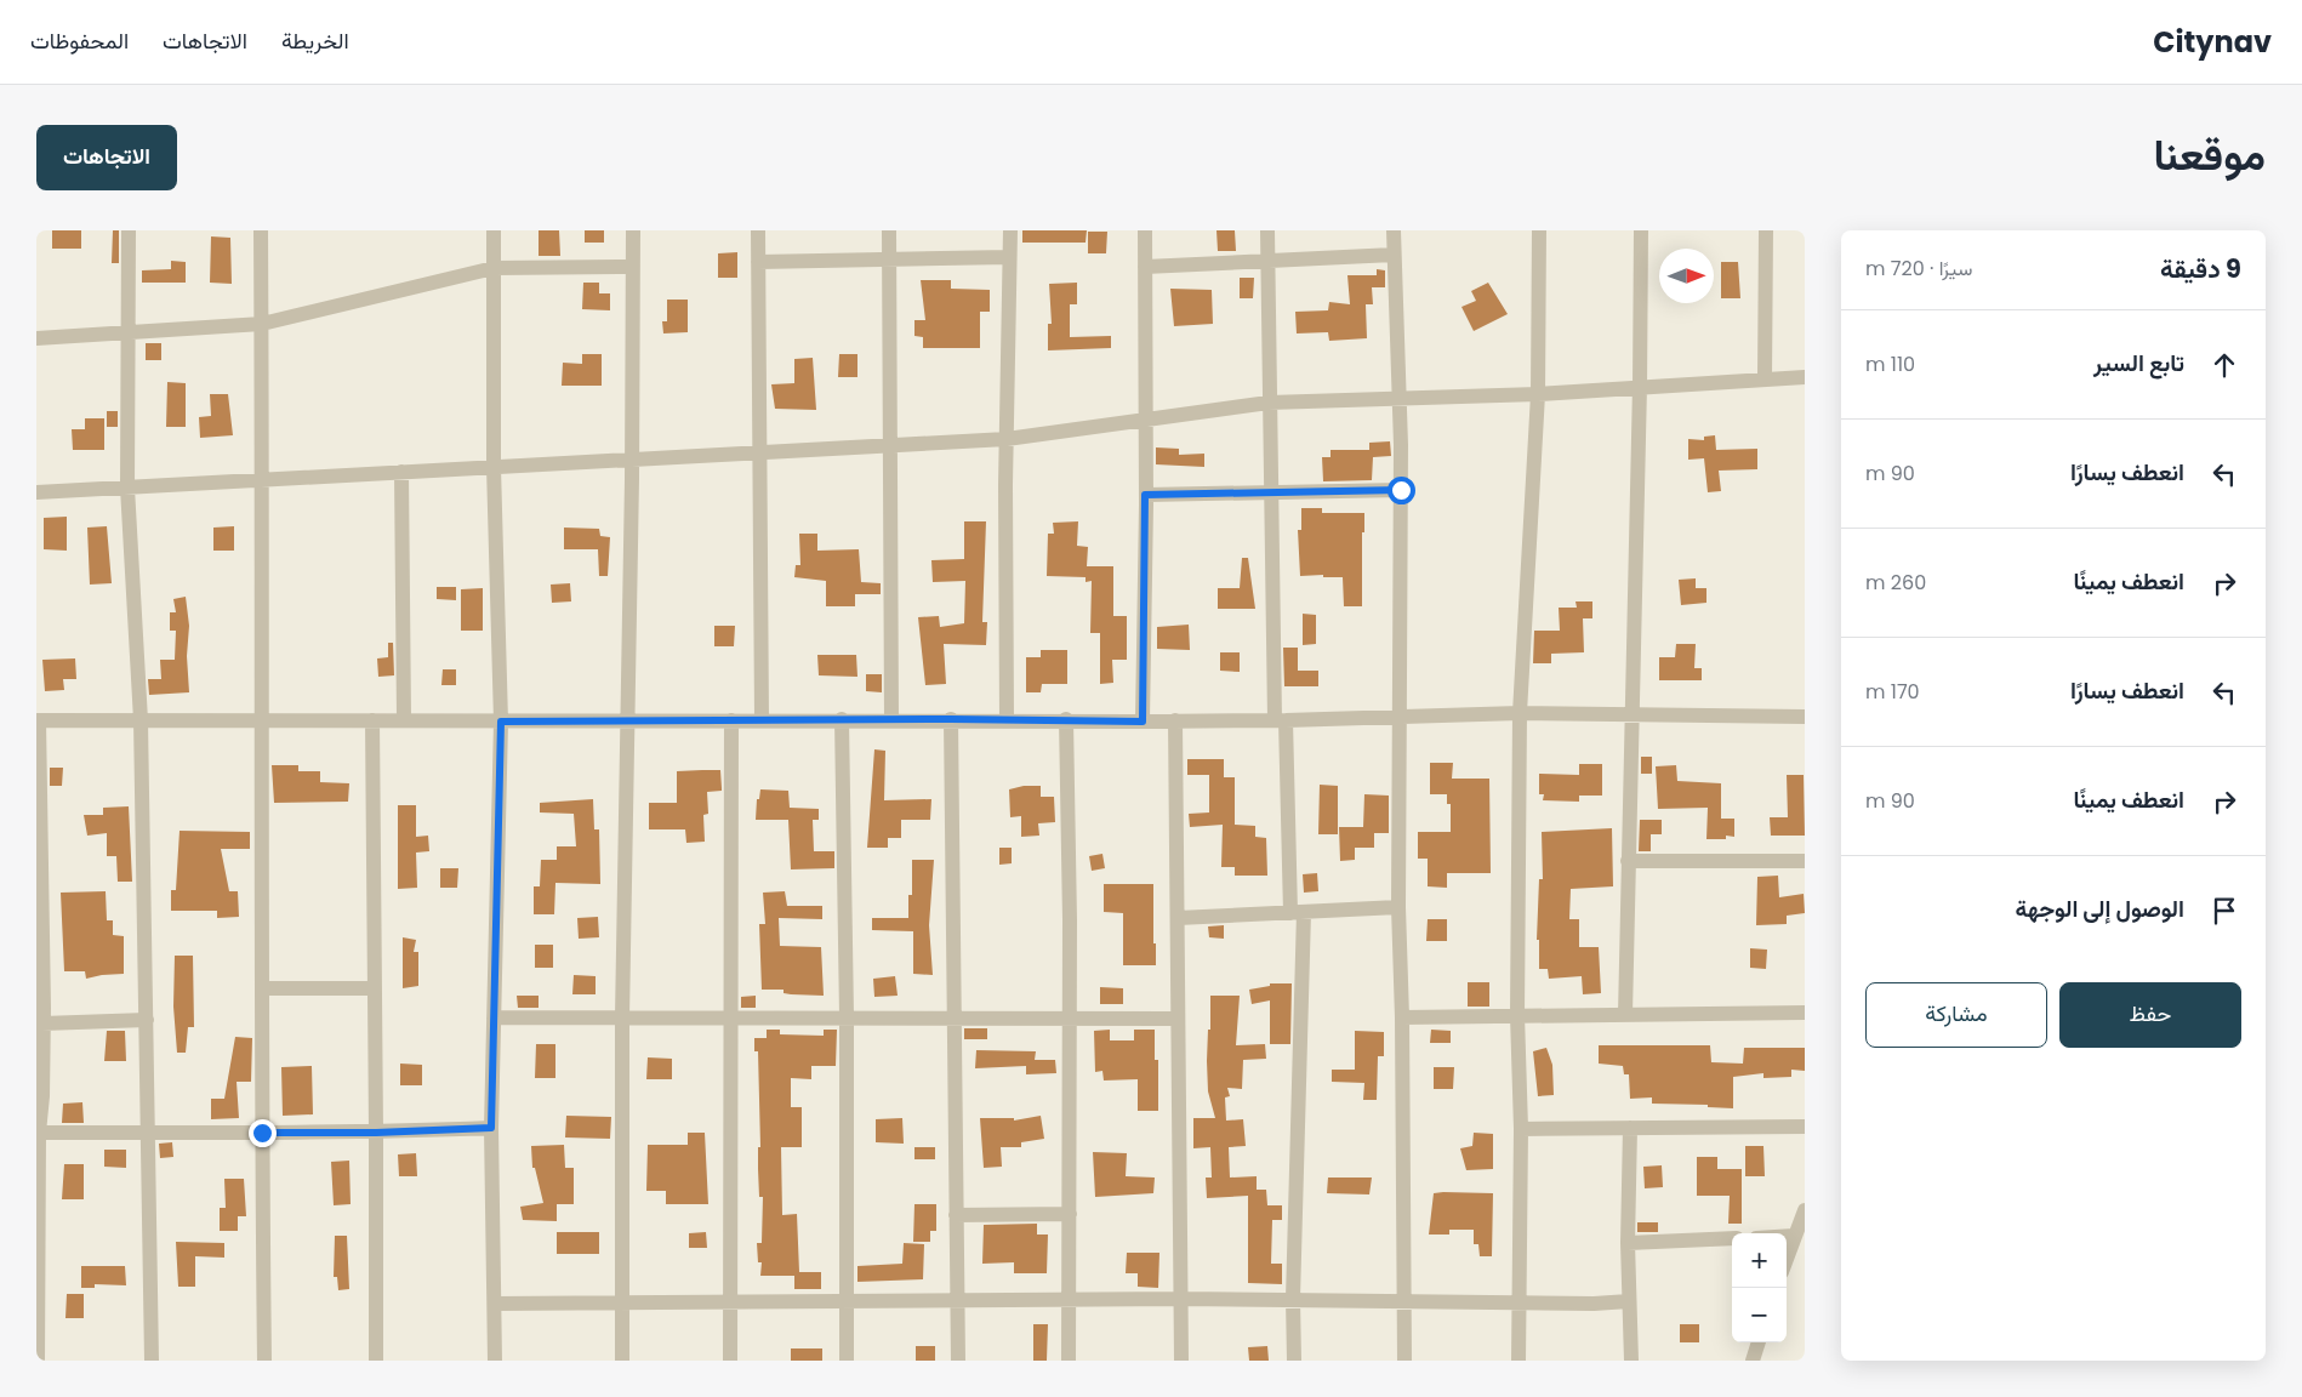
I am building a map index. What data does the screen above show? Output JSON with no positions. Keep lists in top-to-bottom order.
{
  "north": "right",
  "page": {
    "header": "Citynav",
    "nav": ["الخريطة", "الاتجاهات", "المحفوظات"],
    "title": "موقعنا",
    "buttons": [
      "الاتجاهات",
      ["حفظ", "مشاركة"]
    ],
    "heading": ["9 دقيقة", "سيرًا · 720 m"],
    "list": [
      ["تابع السير", "110 m"],
      ["انعطف يسارًا", "90 m"],
      ["انعطف يمينًا", "260 m"],
      ["انعطف يسارًا", "170 m"],
      ["انعطف يمينًا", "90 m"],
      "الوصول إلى الوجهة"
    ],
    "map_buttons": ["+", "−"]
  }
}
